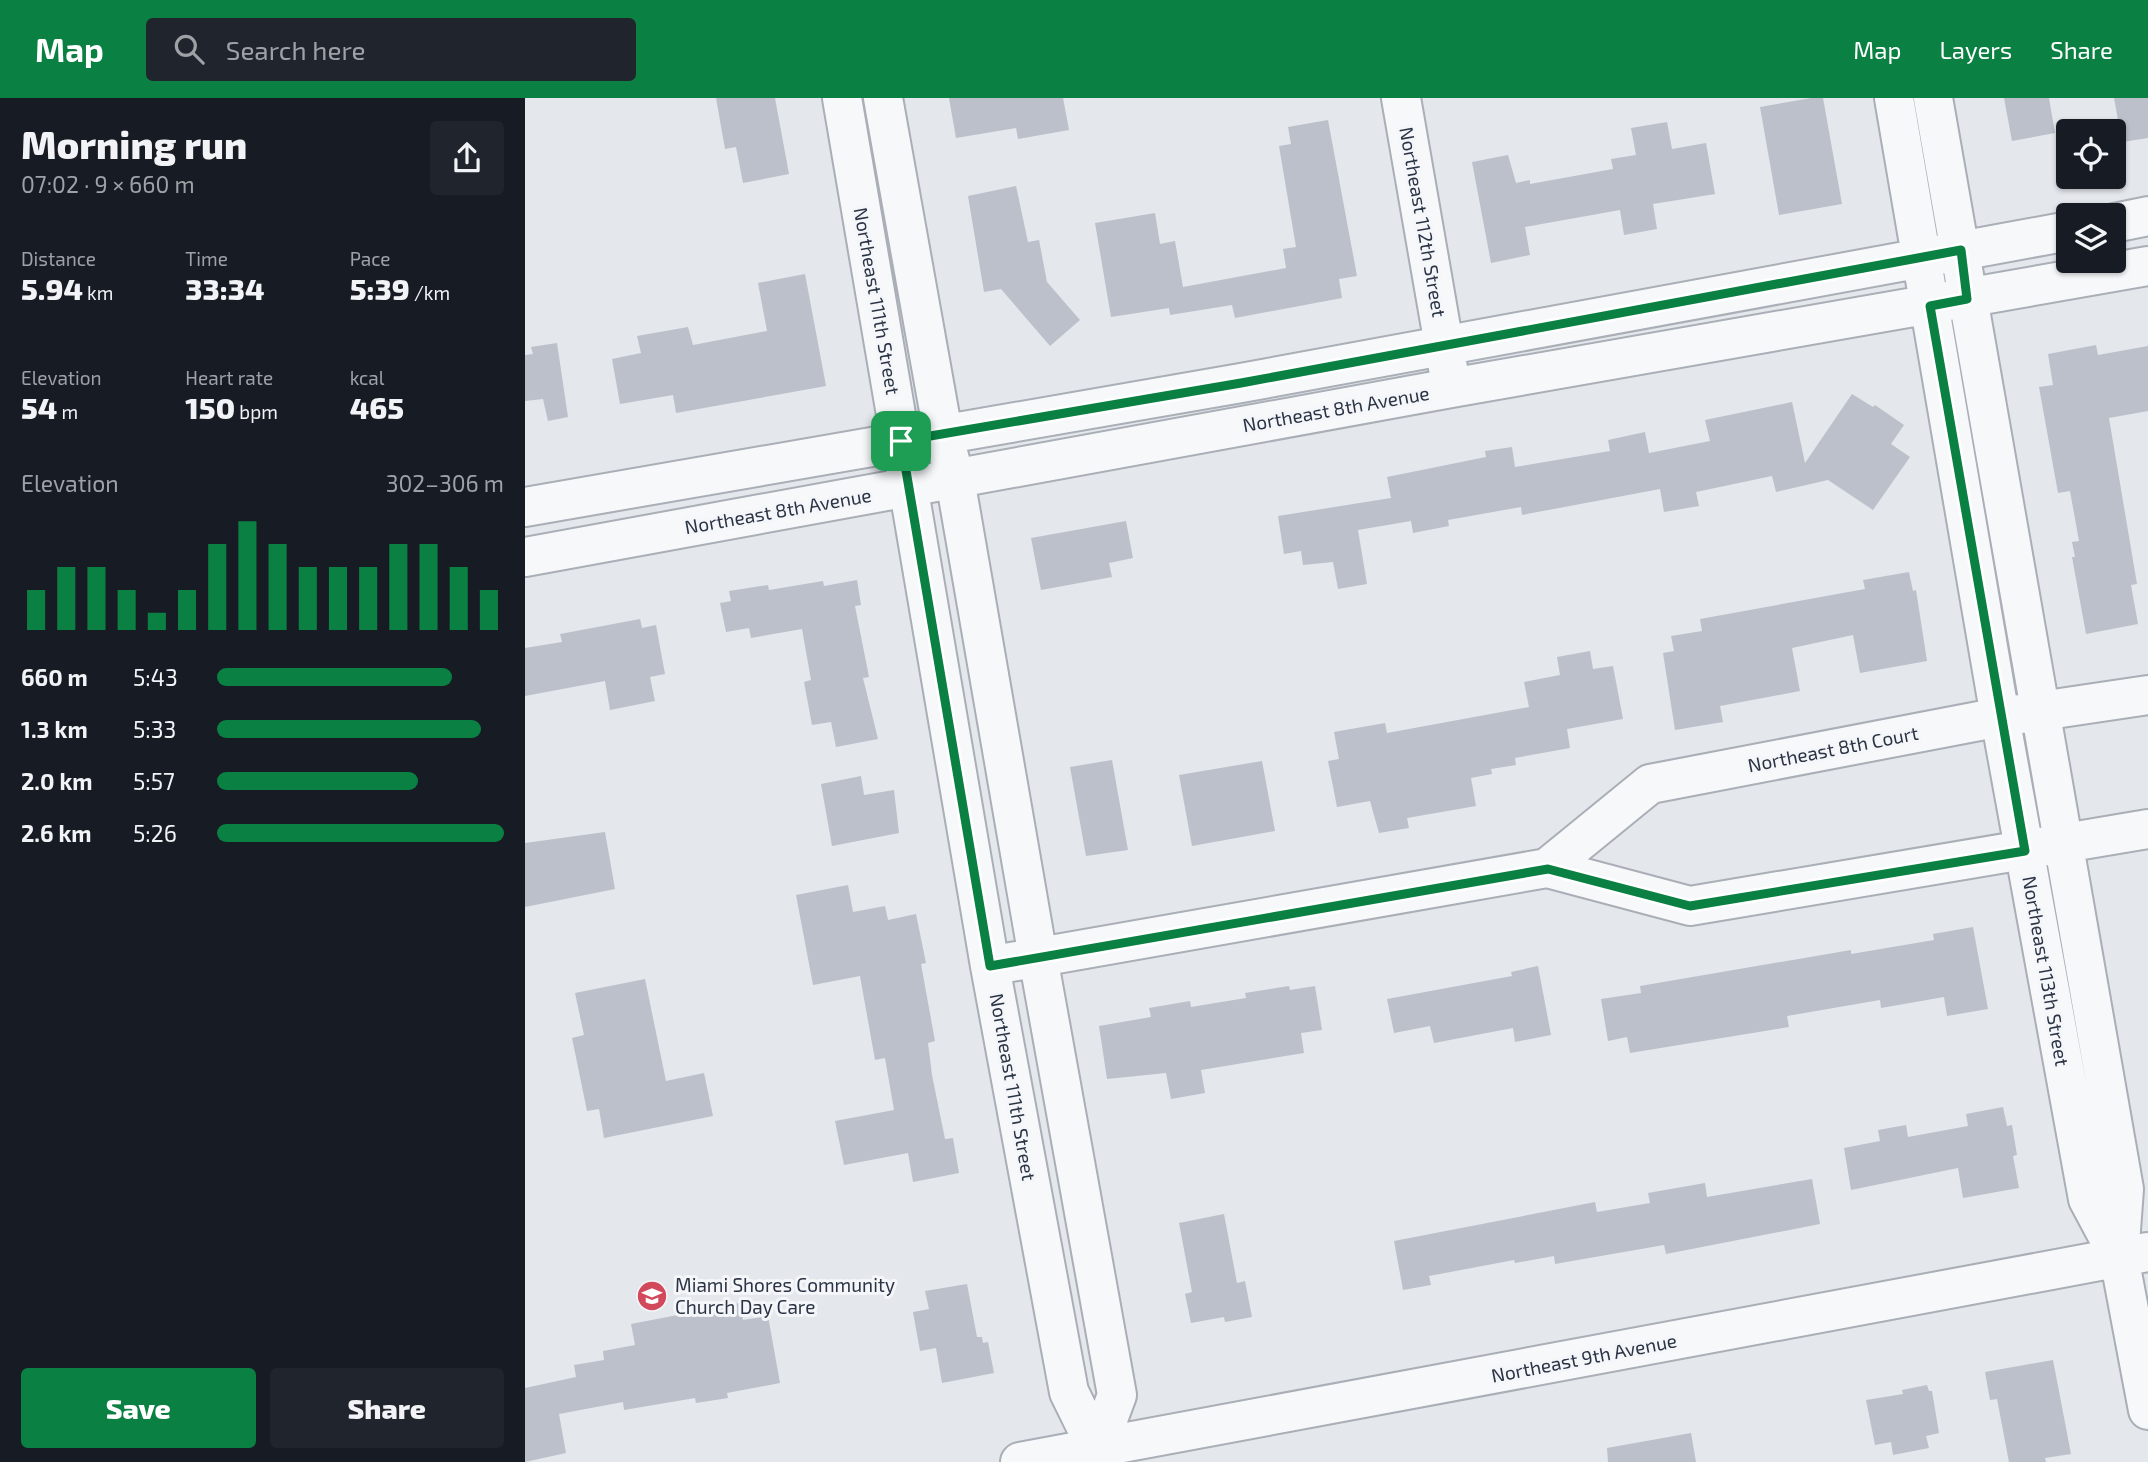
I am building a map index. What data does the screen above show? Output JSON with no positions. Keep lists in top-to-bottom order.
{
  "streets": {
    "street": [
      "Northeast 112th Street",
      "Northeast 111th Street",
      "Northeast 8th Avenue",
      "Northeast 8th Court",
      "Northeast 113th Street",
      "Northeast 9th Avenue"
    ]
  },
  "crossings": [
    ["Northeast 112th Street", "Northeast 8th Avenue"],
    ["Northeast 111th Street", "Northeast 8th Avenue"],
    ["Northeast 111th Street", "Northeast 9th Avenue"],
    ["Northeast 8th Avenue", "Northeast 113th Street"],
    ["Northeast 8th Court", "Northeast 113th Street"],
    ["Northeast 113th Street", "Northeast 9th Avenue"]
  ],
  "places": {
    "school or university": ["Miami Shores Community Church Day Care"]
  },
  "page": {
    "header": "Map",
    "search": "Search here",
    "nav": ["Map", "Layers", "Share"],
    "heading": ["Morning run", "07:02 · 9 × 660 m"],
    "stats": [
      ["Distance", "5.94 km"],
      ["Time", "33:34"],
      ["Pace", "5:39 /km"],
      ["Elevation", "54 m"],
      ["Heart rate", "150 bpm"],
      ["kcal", "465"]
    ],
    "chart": ["Elevation", "302–306 m"],
    "list": [
      {
        "name": "660 m",
        "note": "5:43"
      },
      {
        "name": "1.3 km",
        "note": "5:33"
      },
      {
        "name": "2.0 km",
        "note": "5:57"
      },
      {
        "name": "2.6 km",
        "note": "5:26"
      }
    ],
    "buttons": ["Save", "Share"]
  }
}
